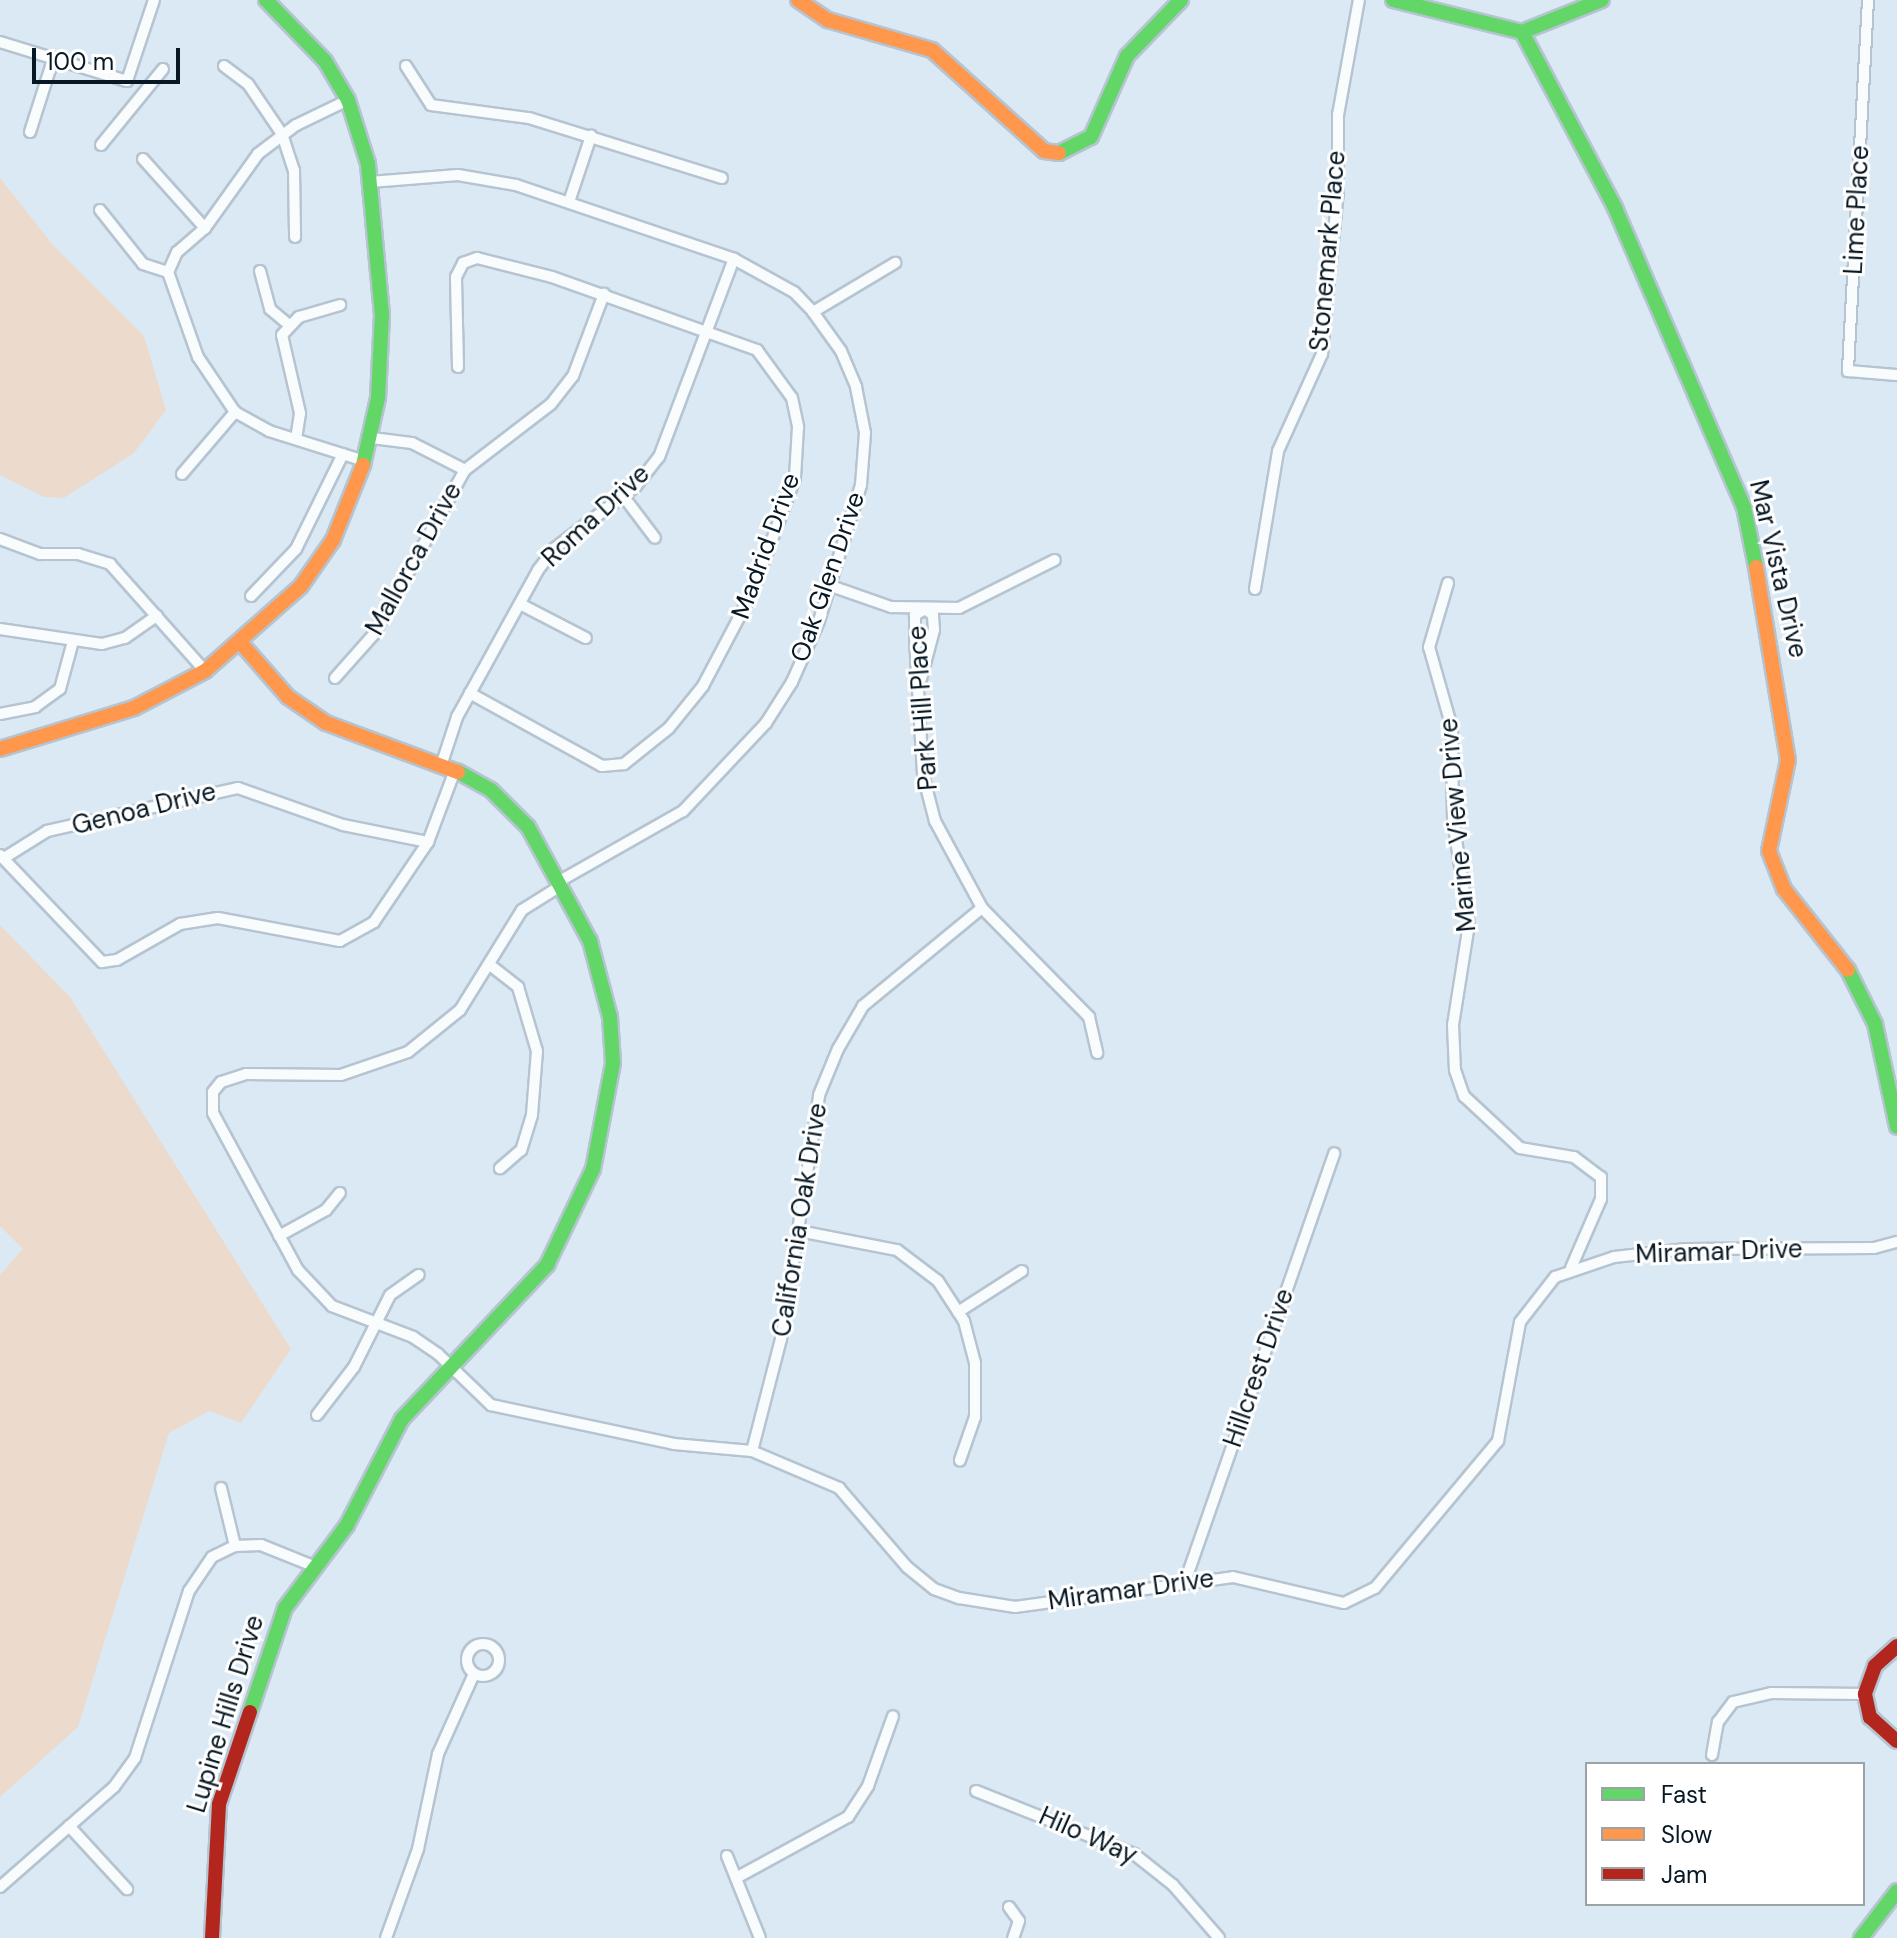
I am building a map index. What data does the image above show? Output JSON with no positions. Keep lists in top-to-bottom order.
{
  "streets": {
    "street": [
      "Lime Place",
      "Stonemark Place",
      "Roma Drive",
      "Madrid Drive",
      "Mallorca Drive",
      "Mar Vista Drive",
      "Oak Glen Drive",
      "Park Hill Place",
      "Genoa Drive",
      "Marine View Drive",
      "California Oak Drive",
      "Miramar Drive",
      "Hillcrest Drive",
      "Lupine Hills Drive",
      "Hilo Way"
    ]
  },
  "crossings": [
    ["Roma Drive", "Madrid Drive"],
    ["Roma Drive", "Oak Glen Drive"],
    ["Roma Drive", "Genoa Drive"],
    ["Roma Drive", "Lupine Hills Drive"],
    ["Madrid Drive", "Mallorca Drive"],
    ["Oak Glen Drive", "Miramar Drive"],
    ["Oak Glen Drive", "Lupine Hills Drive"],
    ["Park Hill Place", "California Oak Drive"],
    ["Marine View Drive", "Miramar Drive"],
    ["California Oak Drive", "Miramar Drive"],
    ["Miramar Drive", "Hillcrest Drive"],
    ["Miramar Drive", "Lupine Hills Drive"]
  ],
  "legend": ["Fast", "Slow", "Jam"],
  "scale_bar": "100 m"
}
